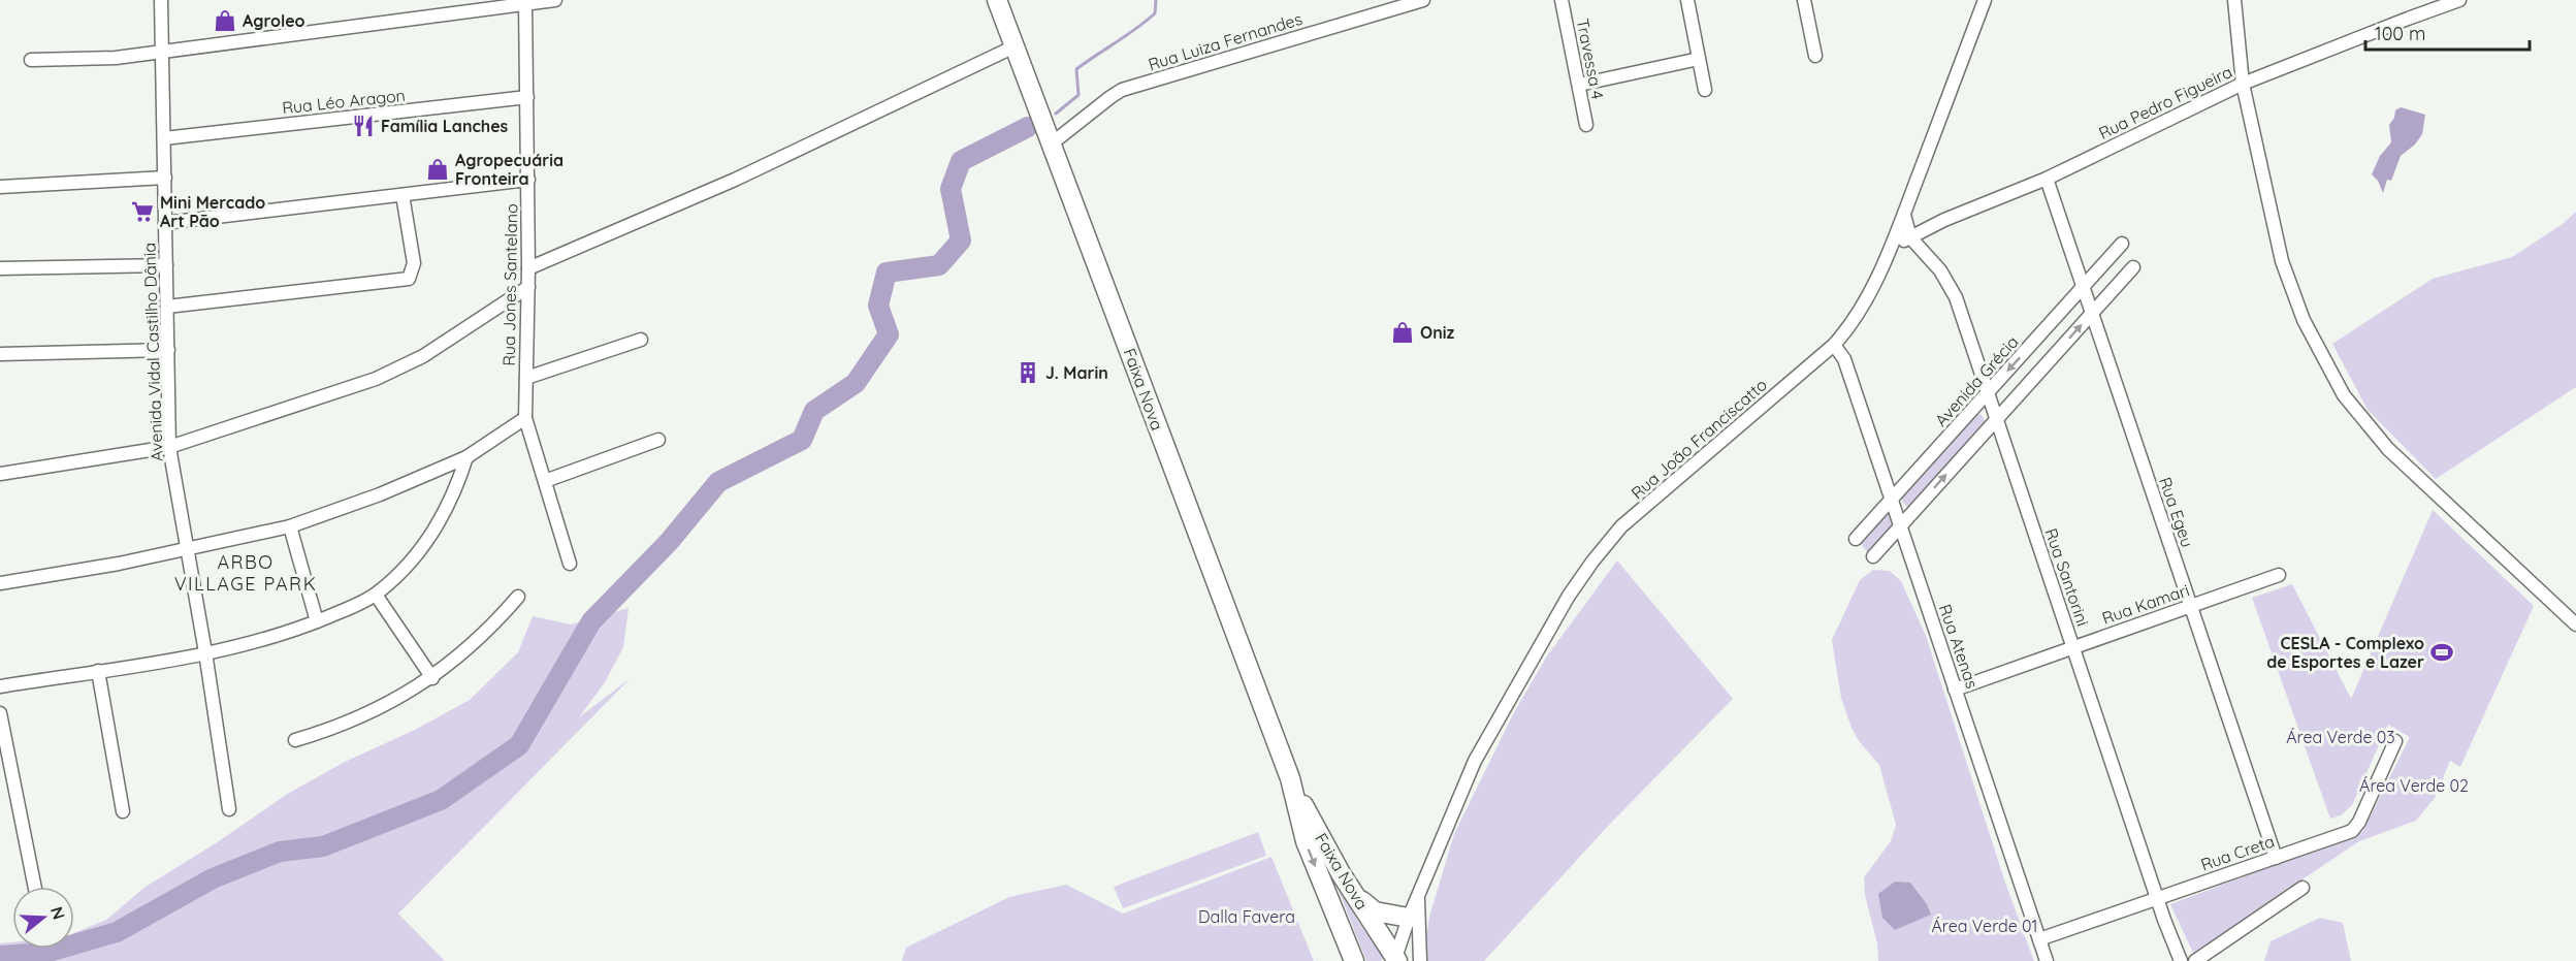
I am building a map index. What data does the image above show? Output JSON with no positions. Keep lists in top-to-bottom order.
{
  "streets": {
    "highway": ["Faixa Nova"],
    "street": [
      "Rua Luiza Fernandes",
      "Travessa 4",
      "Rua Léo Aragon",
      "Rua Pedro Figueira",
      "Rua Jones Santelano",
      "Avenida Vidal Castilho Dânia",
      "Avenida Grécia",
      "Rua João Franciscatto",
      "Rua Egeu",
      "Rua Santorini",
      "Rua Kamari",
      "Rua Atenas",
      "Rua Creta"
    ]
  },
  "crossings": [
    ["Rua Luiza Fernandes", "Faixa Nova"],
    ["Rua Léo Aragon", "Rua Jones Santelano"],
    ["Rua Léo Aragon", "Avenida Vidal Castilho Dânia"],
    ["Rua Pedro Figueira", "Rua João Franciscatto"],
    ["Rua Pedro Figueira", "Rua Egeu"],
    ["Rua Pedro Figueira", "Rua Santorini"],
    ["Avenida Grécia", "Rua Egeu"],
    ["Avenida Grécia", "Rua Santorini"],
    ["Avenida Grécia", "Rua Atenas"],
    ["Faixa Nova", "Rua João Franciscatto"],
    ["Rua João Franciscatto", "Rua Santorini"],
    ["Rua João Franciscatto", "Rua Atenas"],
    ["Rua Egeu", "Rua Kamari"],
    ["Rua Egeu", "Rua Creta"],
    ["Rua Santorini", "Rua Kamari"],
    ["Rua Santorini", "Rua Creta"],
    ["Rua Kamari", "Rua Atenas"],
    ["Rua Atenas", "Rua Creta"]
  ],
  "districts": ["ARBO VILLAGE PARK"],
  "parks": [
    "Área Verde 03",
    "Área Verde 02",
    "Dalla Favera",
    "Área Verde 01"
  ],
  "places": {
    "shop": ["Agroleo", "Agropecuária Fronteira", "Oniz"],
    "restaurant": ["Família Lanches"],
    "supermarket": ["Mini Mercado Art Pão"],
    "building": ["J. Marin"],
    "sports": ["CESLA - Complexo de Esportes e Lazer"]
  },
  "scale_bar": "100 m",
  "north": "right"
}
